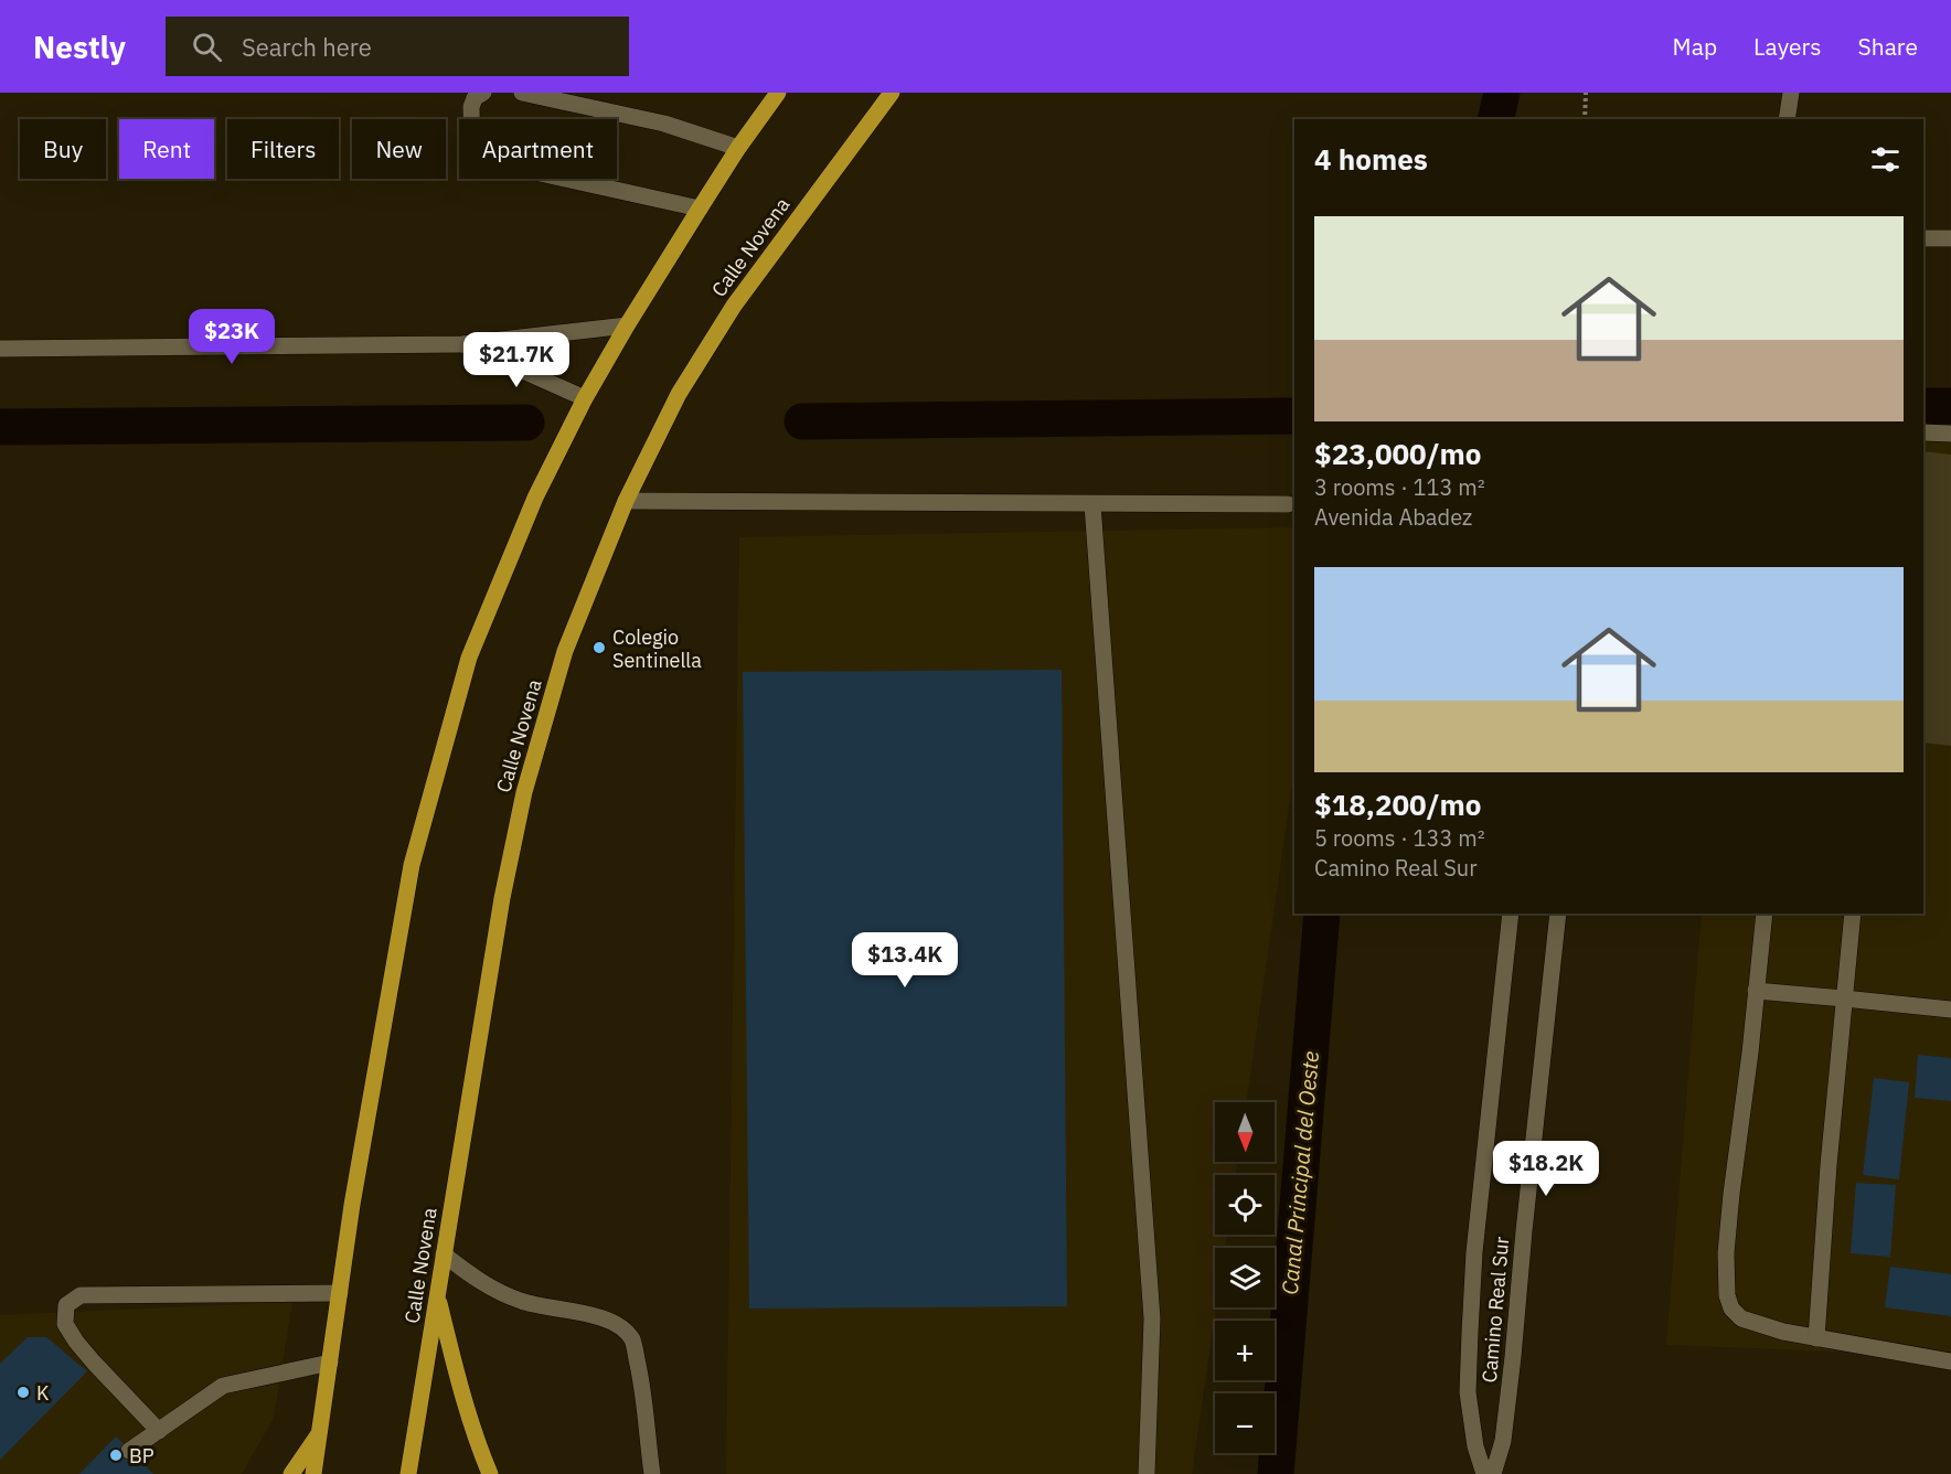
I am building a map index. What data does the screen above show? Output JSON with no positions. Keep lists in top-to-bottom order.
{
  "streets": {
    "main road": ["Calle Novena"],
    "street": ["Camino Real Sur"]
  },
  "water": ["Canal Principal del Oeste"],
  "places": ["Colegio Sentinella", "K", "BP"],
  "north": "bottom",
  "page": {
    "header": "Nestly",
    "search": "Search here",
    "nav": ["Map", "Layers", "Share"],
    "chip": [
      "Buy",
      "Rent",
      "Filters",
      "New",
      "Apartment"
    ],
    "heading": "4 homes",
    "list": [
      {
        "name": "$23,000/mo",
        "note": "3 rooms · 113 m² · Avenida Abadez"
      },
      {
        "name": "$18,200/mo",
        "note": "5 rooms · 133 m² · Camino Real Sur"
      }
    ],
    "price": [
      "$23K",
      "$21.7K",
      "$13.4K",
      "$18.2K"
    ],
    "map_buttons": ["+", "−"]
  }
}
